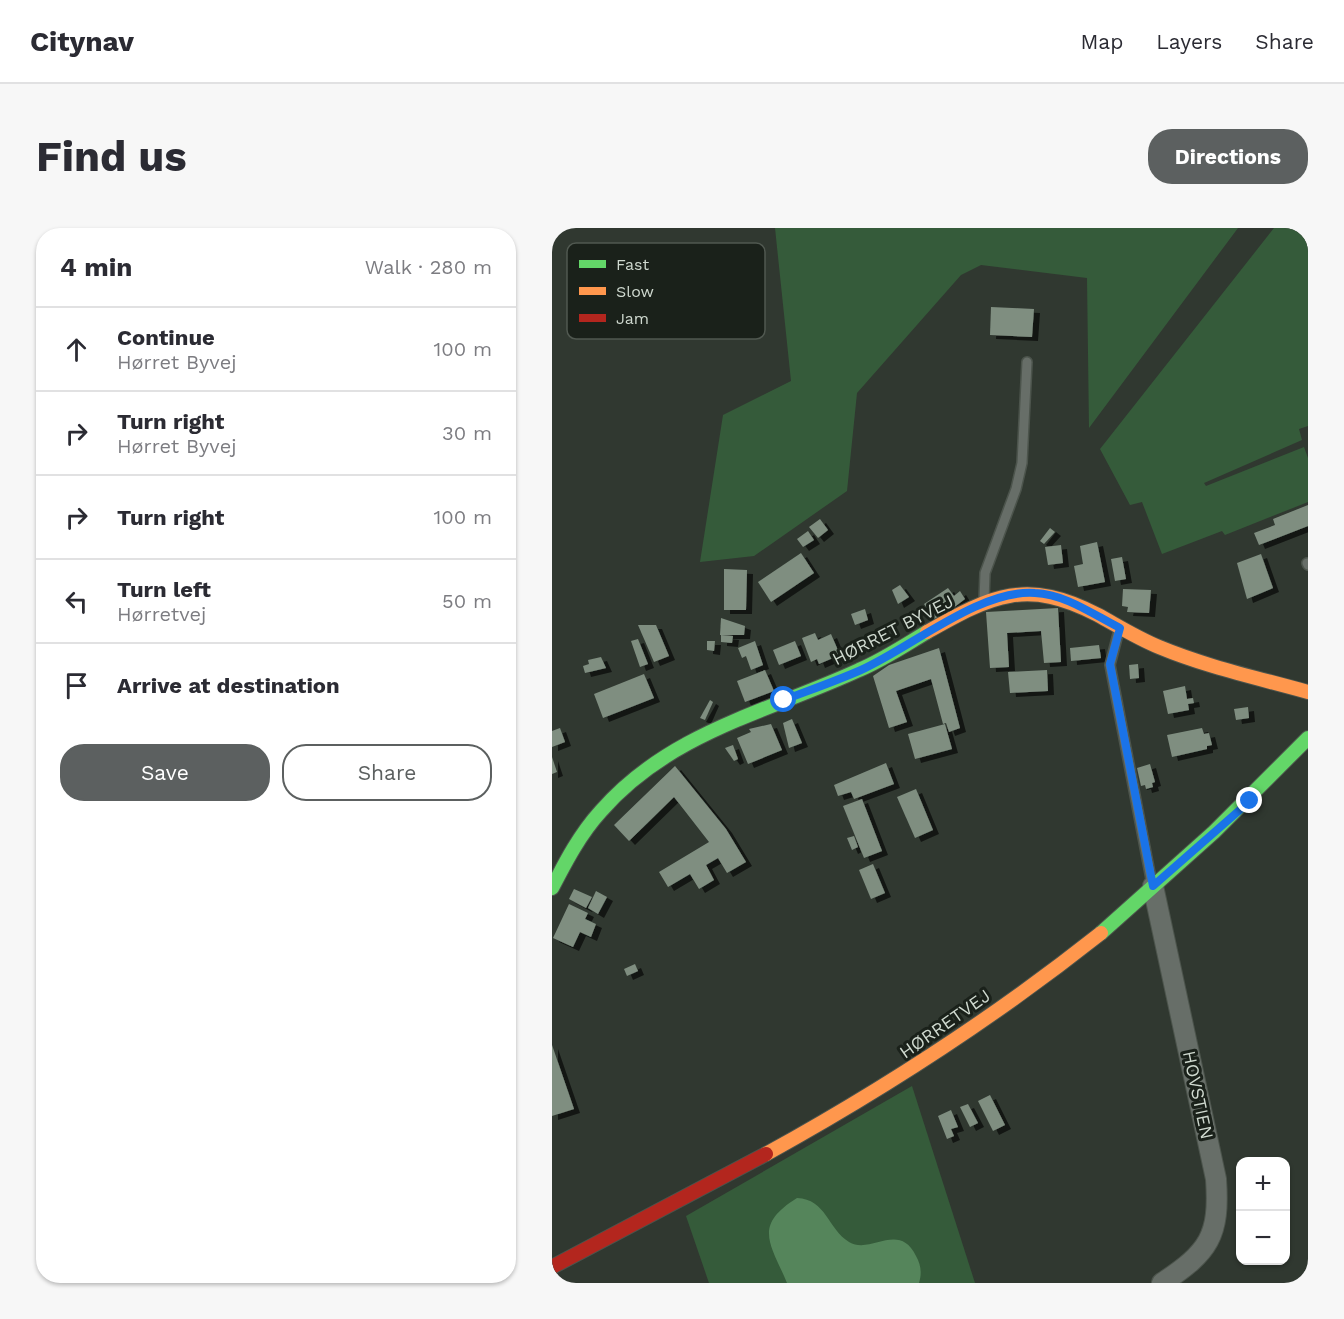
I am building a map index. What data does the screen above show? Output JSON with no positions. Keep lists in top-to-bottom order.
{
  "streets": {
    "street": ["HØRRET BYVEJ", "HØRRETVEJ", "HOVSTIEN"]
  },
  "crossings": [
    ["HØRRETVEJ", "HOVSTIEN"]
  ],
  "legend": ["Fast", "Slow", "Jam"],
  "page": {
    "header": "Citynav",
    "nav": ["Map", "Layers", "Share"],
    "buttons": [
      "Directions",
      ["Save", "Share"]
    ],
    "title": "Find us",
    "heading": ["4 min", "Walk · 280 m"],
    "list": [
      ["Continue", "Hørret Byvej", "100 m"],
      ["Turn right", "Hørret Byvej", "30 m"],
      ["Turn right", "100 m"],
      ["Turn left", "Hørretvej", "50 m"],
      "Arrive at destination"
    ],
    "map_buttons": ["+", "−"]
  }
}
